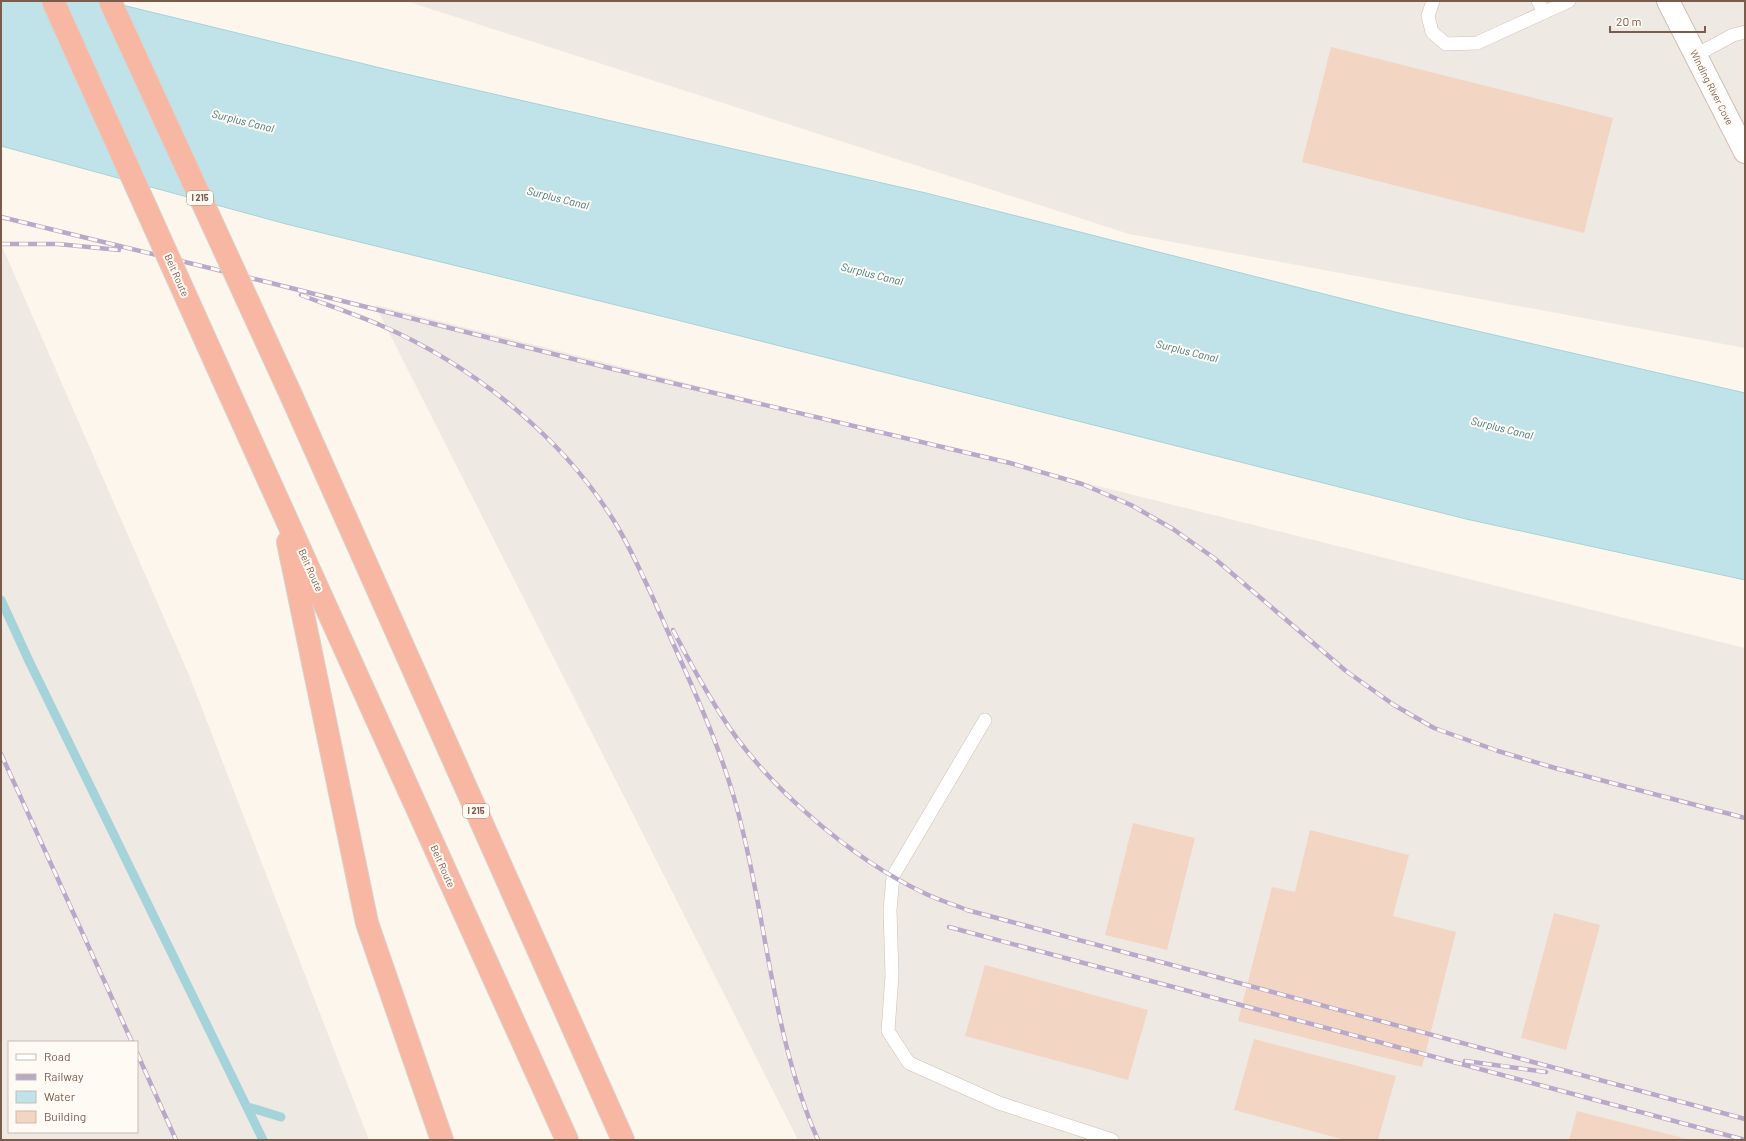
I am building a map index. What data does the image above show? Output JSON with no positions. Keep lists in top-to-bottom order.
{
  "streets": {
    "highway": ["I 215", "Belt Route"],
    "street": ["Winding River Cove"]
  },
  "water": ["Surplus Canal"],
  "legend": [
    "Road",
    "Railway",
    "Water",
    "Building"
  ],
  "scale_bar": "20 m"
}
